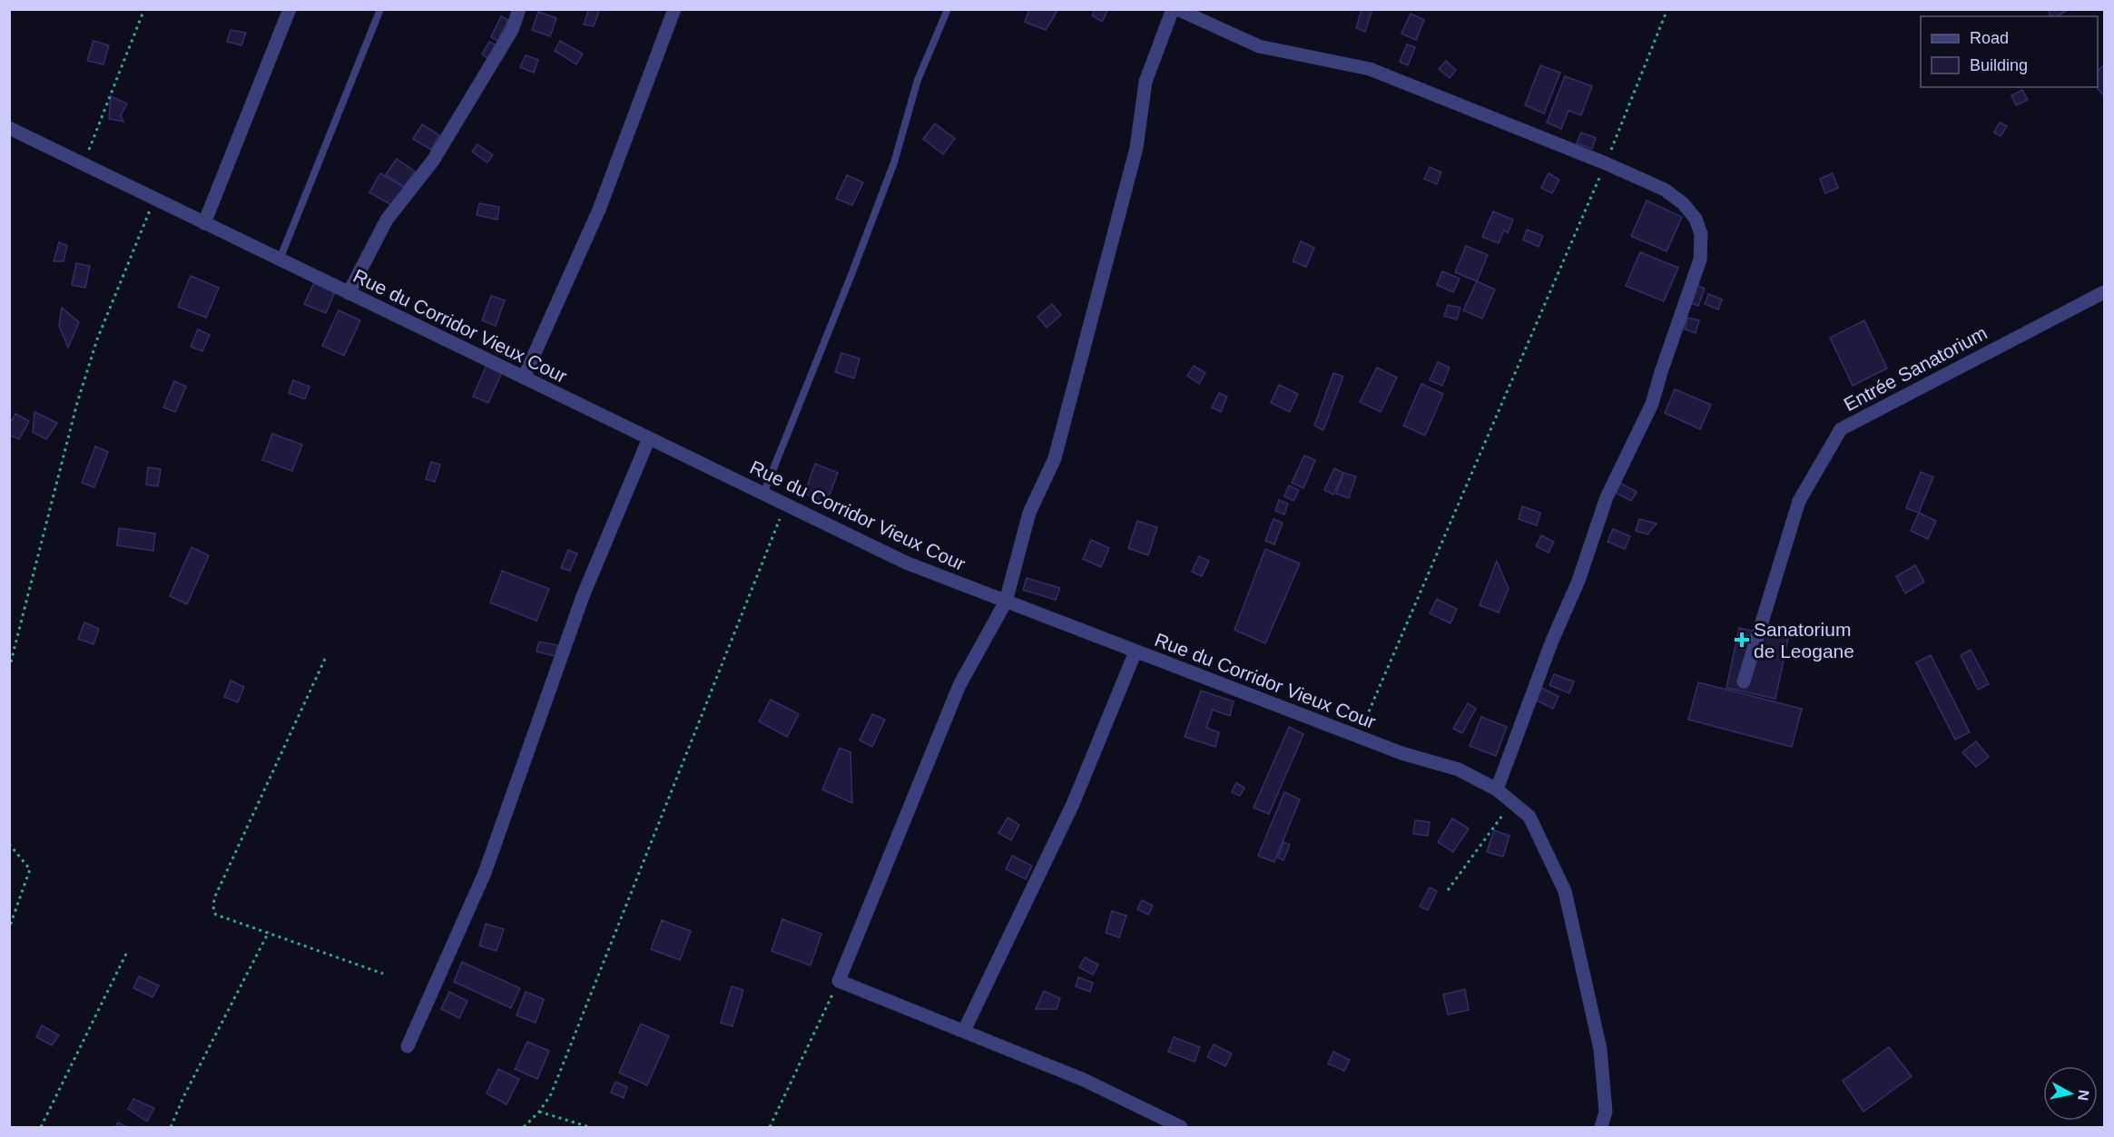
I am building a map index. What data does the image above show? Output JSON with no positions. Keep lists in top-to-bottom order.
{
  "streets": {
    "street": ["Rue du Corridor Vieux Cour", "Entrée Sanatorium"]
  },
  "places": {
    "health": ["Sanatorium de Leogane"]
  },
  "legend": ["Road", "Building"],
  "north": "right"
}
